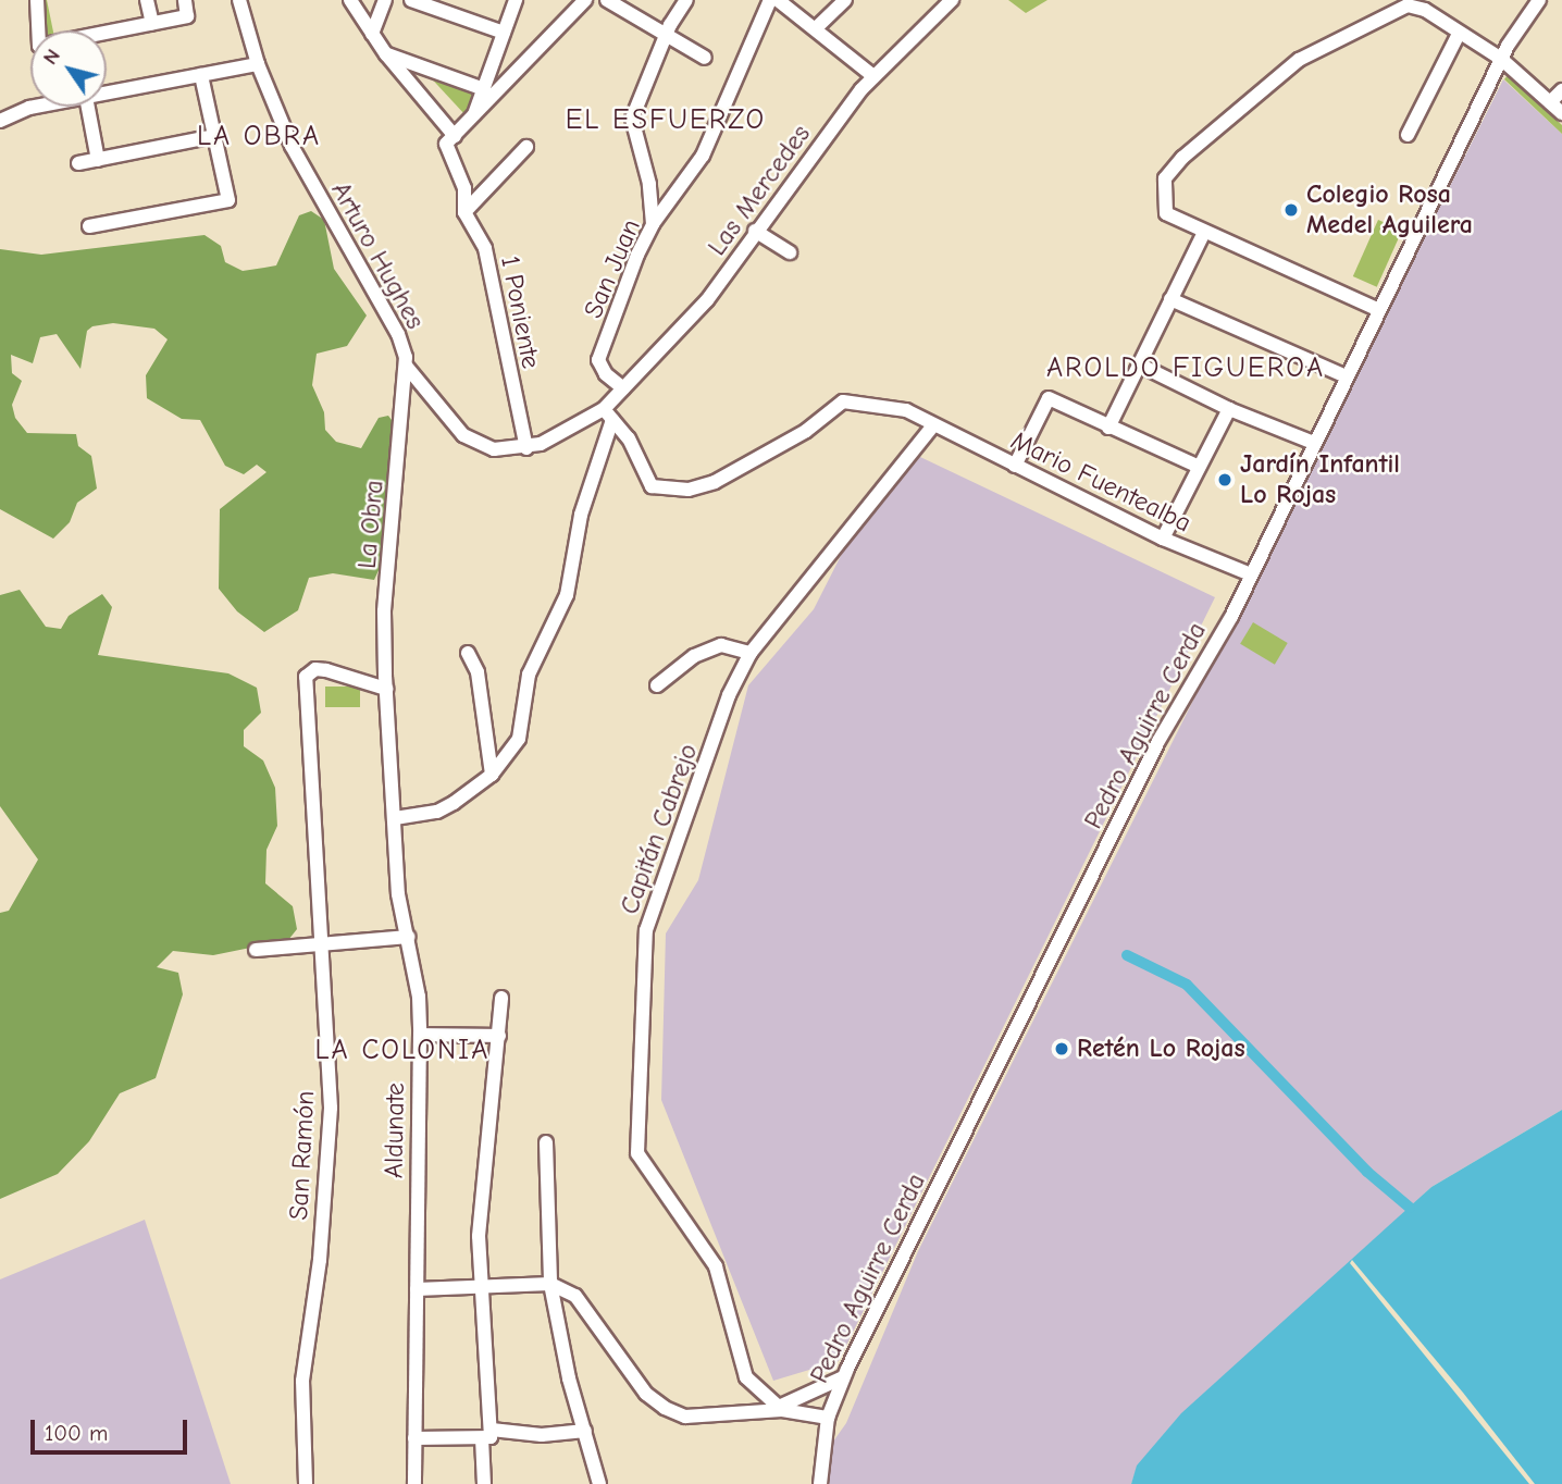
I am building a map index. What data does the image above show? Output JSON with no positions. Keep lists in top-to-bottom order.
{
  "streets": {
    "street": [
      "Las Mercedes",
      "Arturo Hughes",
      "San Juan",
      "1 Poniente",
      "Mario Fuentealba",
      "La Obra",
      "Pedro Aguirre Cerda",
      "Capitán Cabrejo",
      "Aldunate",
      "San Ramón"
    ]
  },
  "crossings": [
    ["Las Mercedes", "San Juan"],
    ["Las Mercedes", "Mario Fuentealba"],
    ["Las Mercedes", "Aldunate"],
    ["Arturo Hughes", "La Obra"],
    ["Mario Fuentealba", "Pedro Aguirre Cerda"],
    ["Mario Fuentealba", "Capitán Cabrejo"],
    ["La Obra", "Aldunate"],
    ["La Obra", "San Ramón"],
    ["Aldunate", "San Ramón"]
  ],
  "districts": [
    "EL ESFUERZO",
    "LA OBRA",
    "AROLDO FIGUEROA",
    "LA COLONIA"
  ],
  "places": ["Colegio Rosa Medel Aguilera", "Jardín Infantil Lo Rojas", "Retén Lo Rojas"],
  "scale_bar": "100 m",
  "north": "top left"
}
